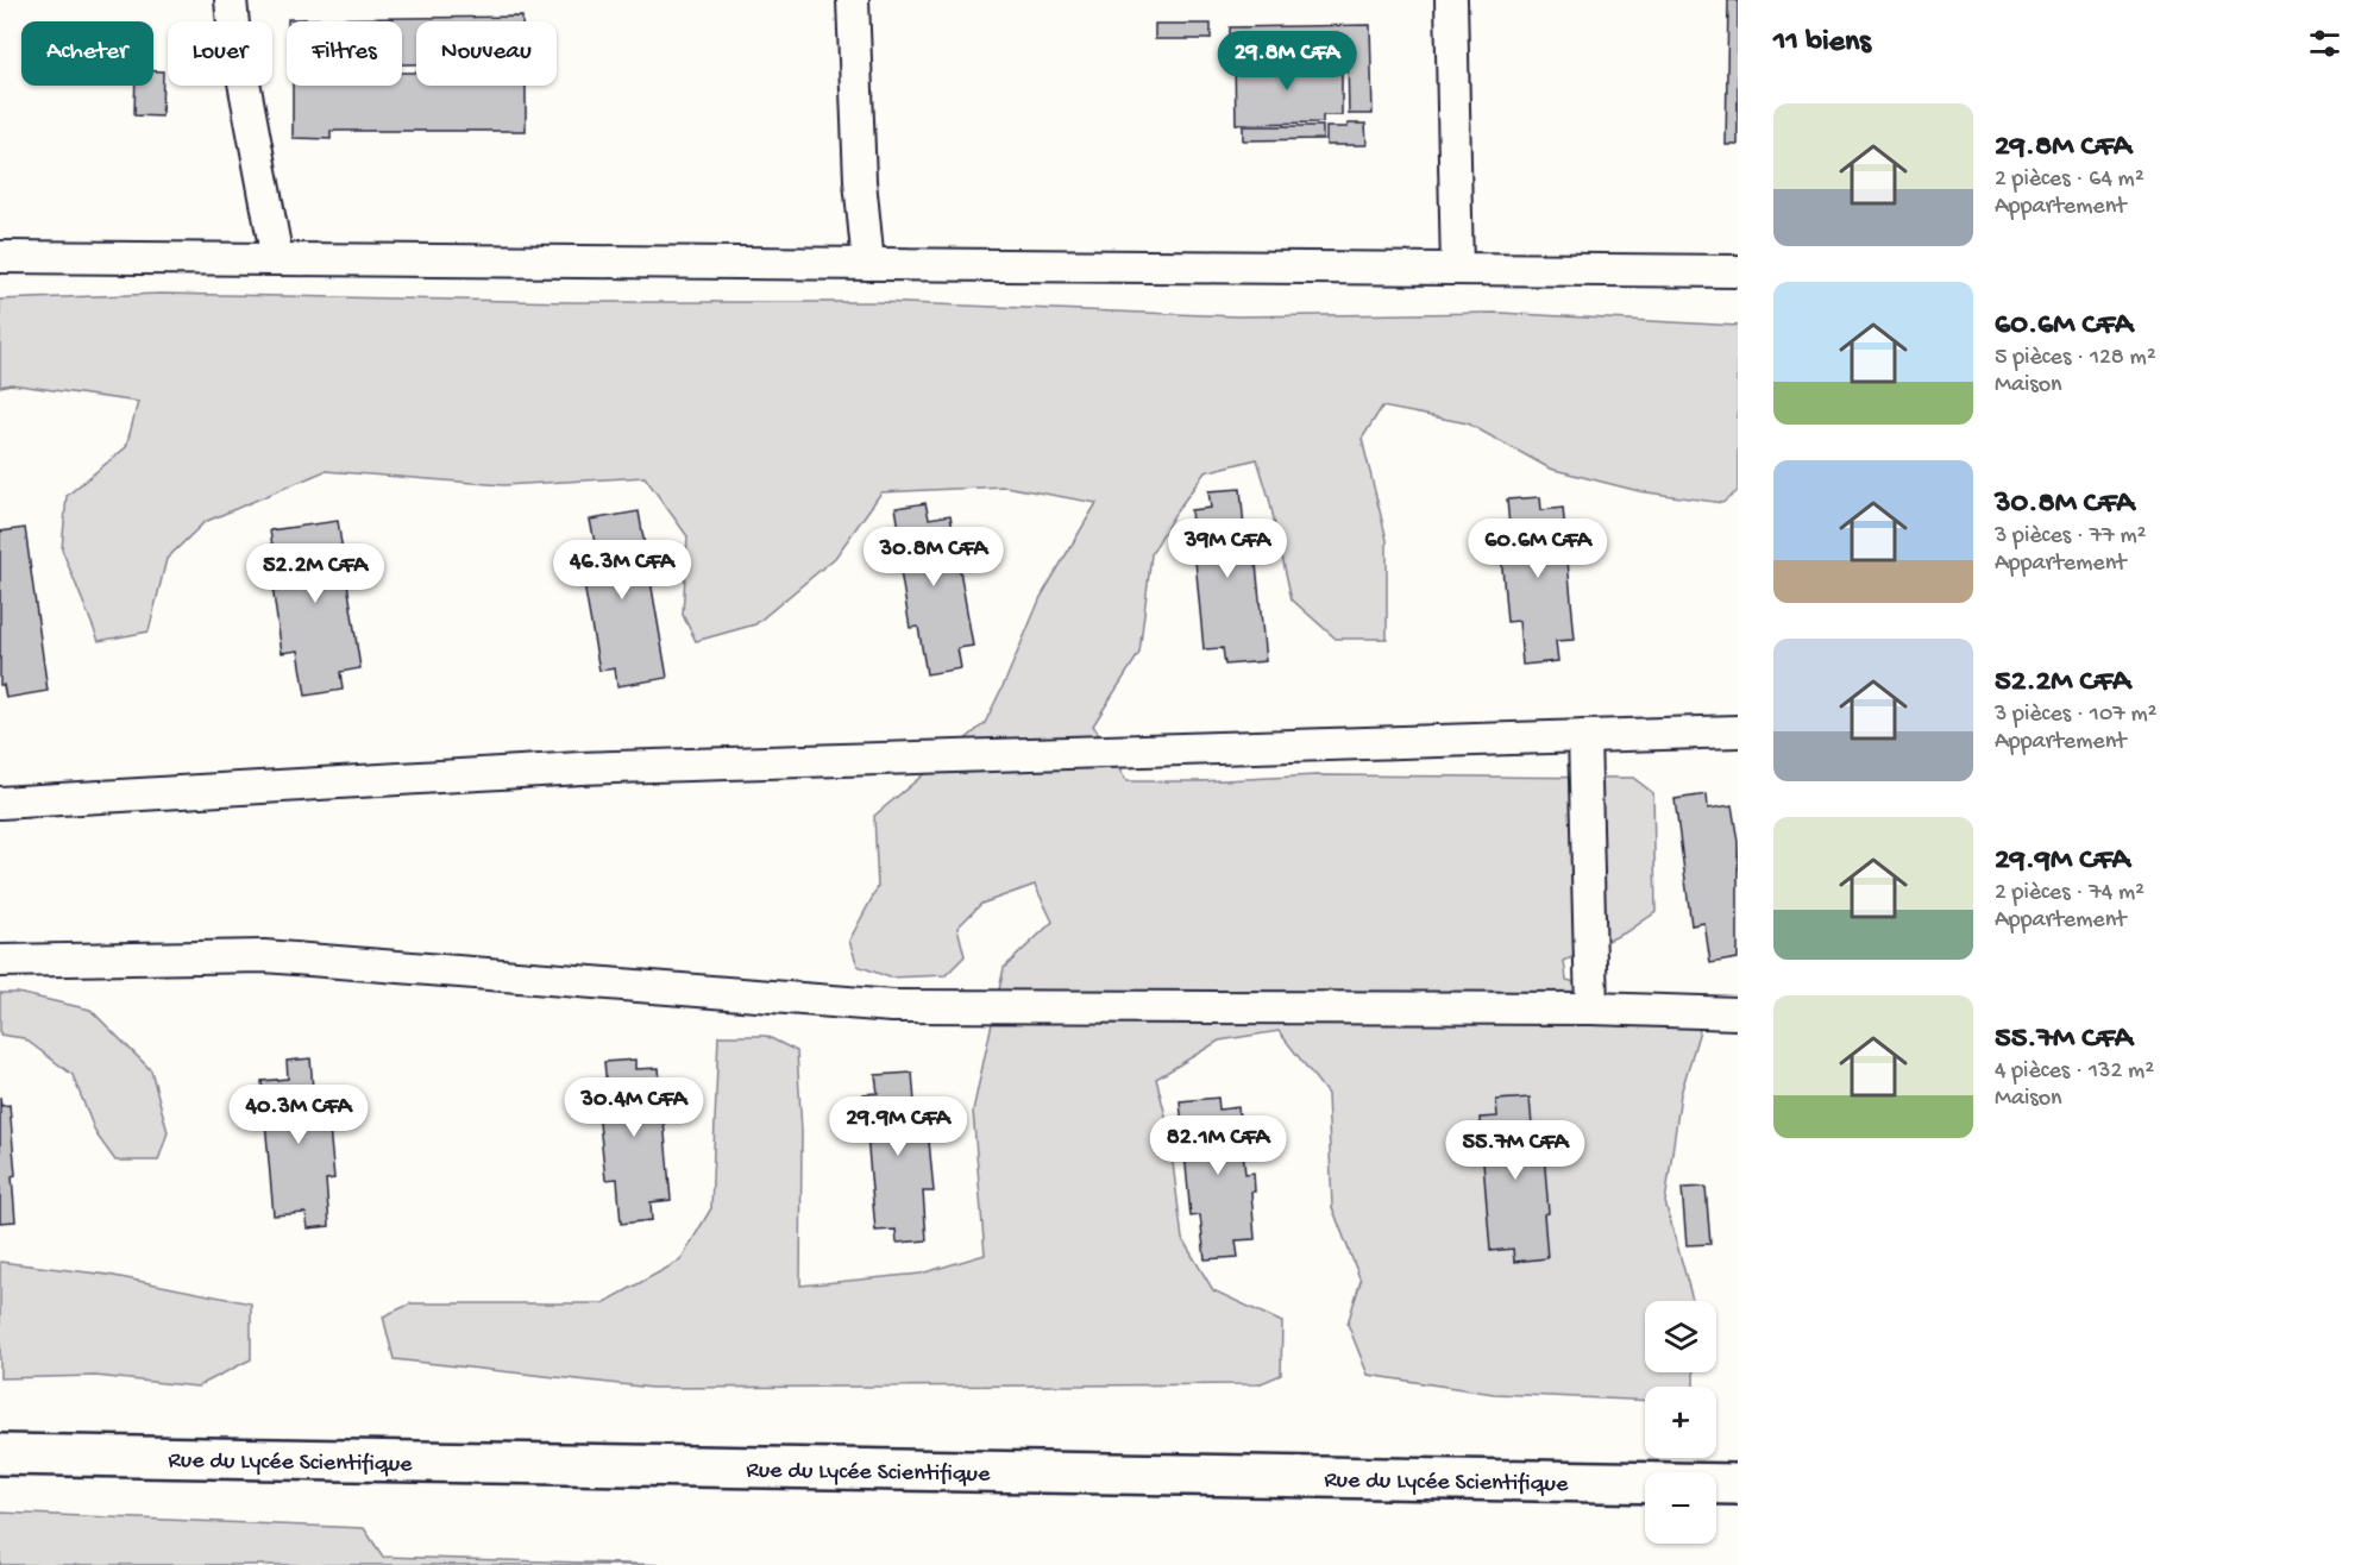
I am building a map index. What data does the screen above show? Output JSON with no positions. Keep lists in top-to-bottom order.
{
  "streets": {
    "street": ["Rue du Lycée Scientifique"]
  },
  "page": {
    "heading": "11 biens",
    "chip": [
      "Acheter",
      "Louer",
      "Filtres",
      "Nouveau"
    ],
    "price": [
      "29.8M CFA",
      "39M CFA",
      "60.6M CFA",
      "30.8M CFA",
      "46.3M CFA",
      "52.2M CFA",
      "30.4M CFA",
      "40.3M CFA",
      "29.9M CFA",
      "82.1M CFA",
      "55.7M CFA"
    ],
    "list": [
      {
        "name": "29.8M CFA",
        "note": "2 pièces · 64 m² · Appartement"
      },
      {
        "name": "60.6M CFA",
        "note": "5 pièces · 128 m² · Maison"
      },
      {
        "name": "30.8M CFA",
        "note": "3 pièces · 77 m² · Appartement"
      },
      {
        "name": "52.2M CFA",
        "note": "3 pièces · 107 m² · Appartement"
      },
      {
        "name": "29.9M CFA",
        "note": "2 pièces · 74 m² · Appartement"
      },
      {
        "name": "55.7M CFA",
        "note": "4 pièces · 132 m² · Maison"
      }
    ],
    "map_buttons": ["+", "−"]
  }
}
